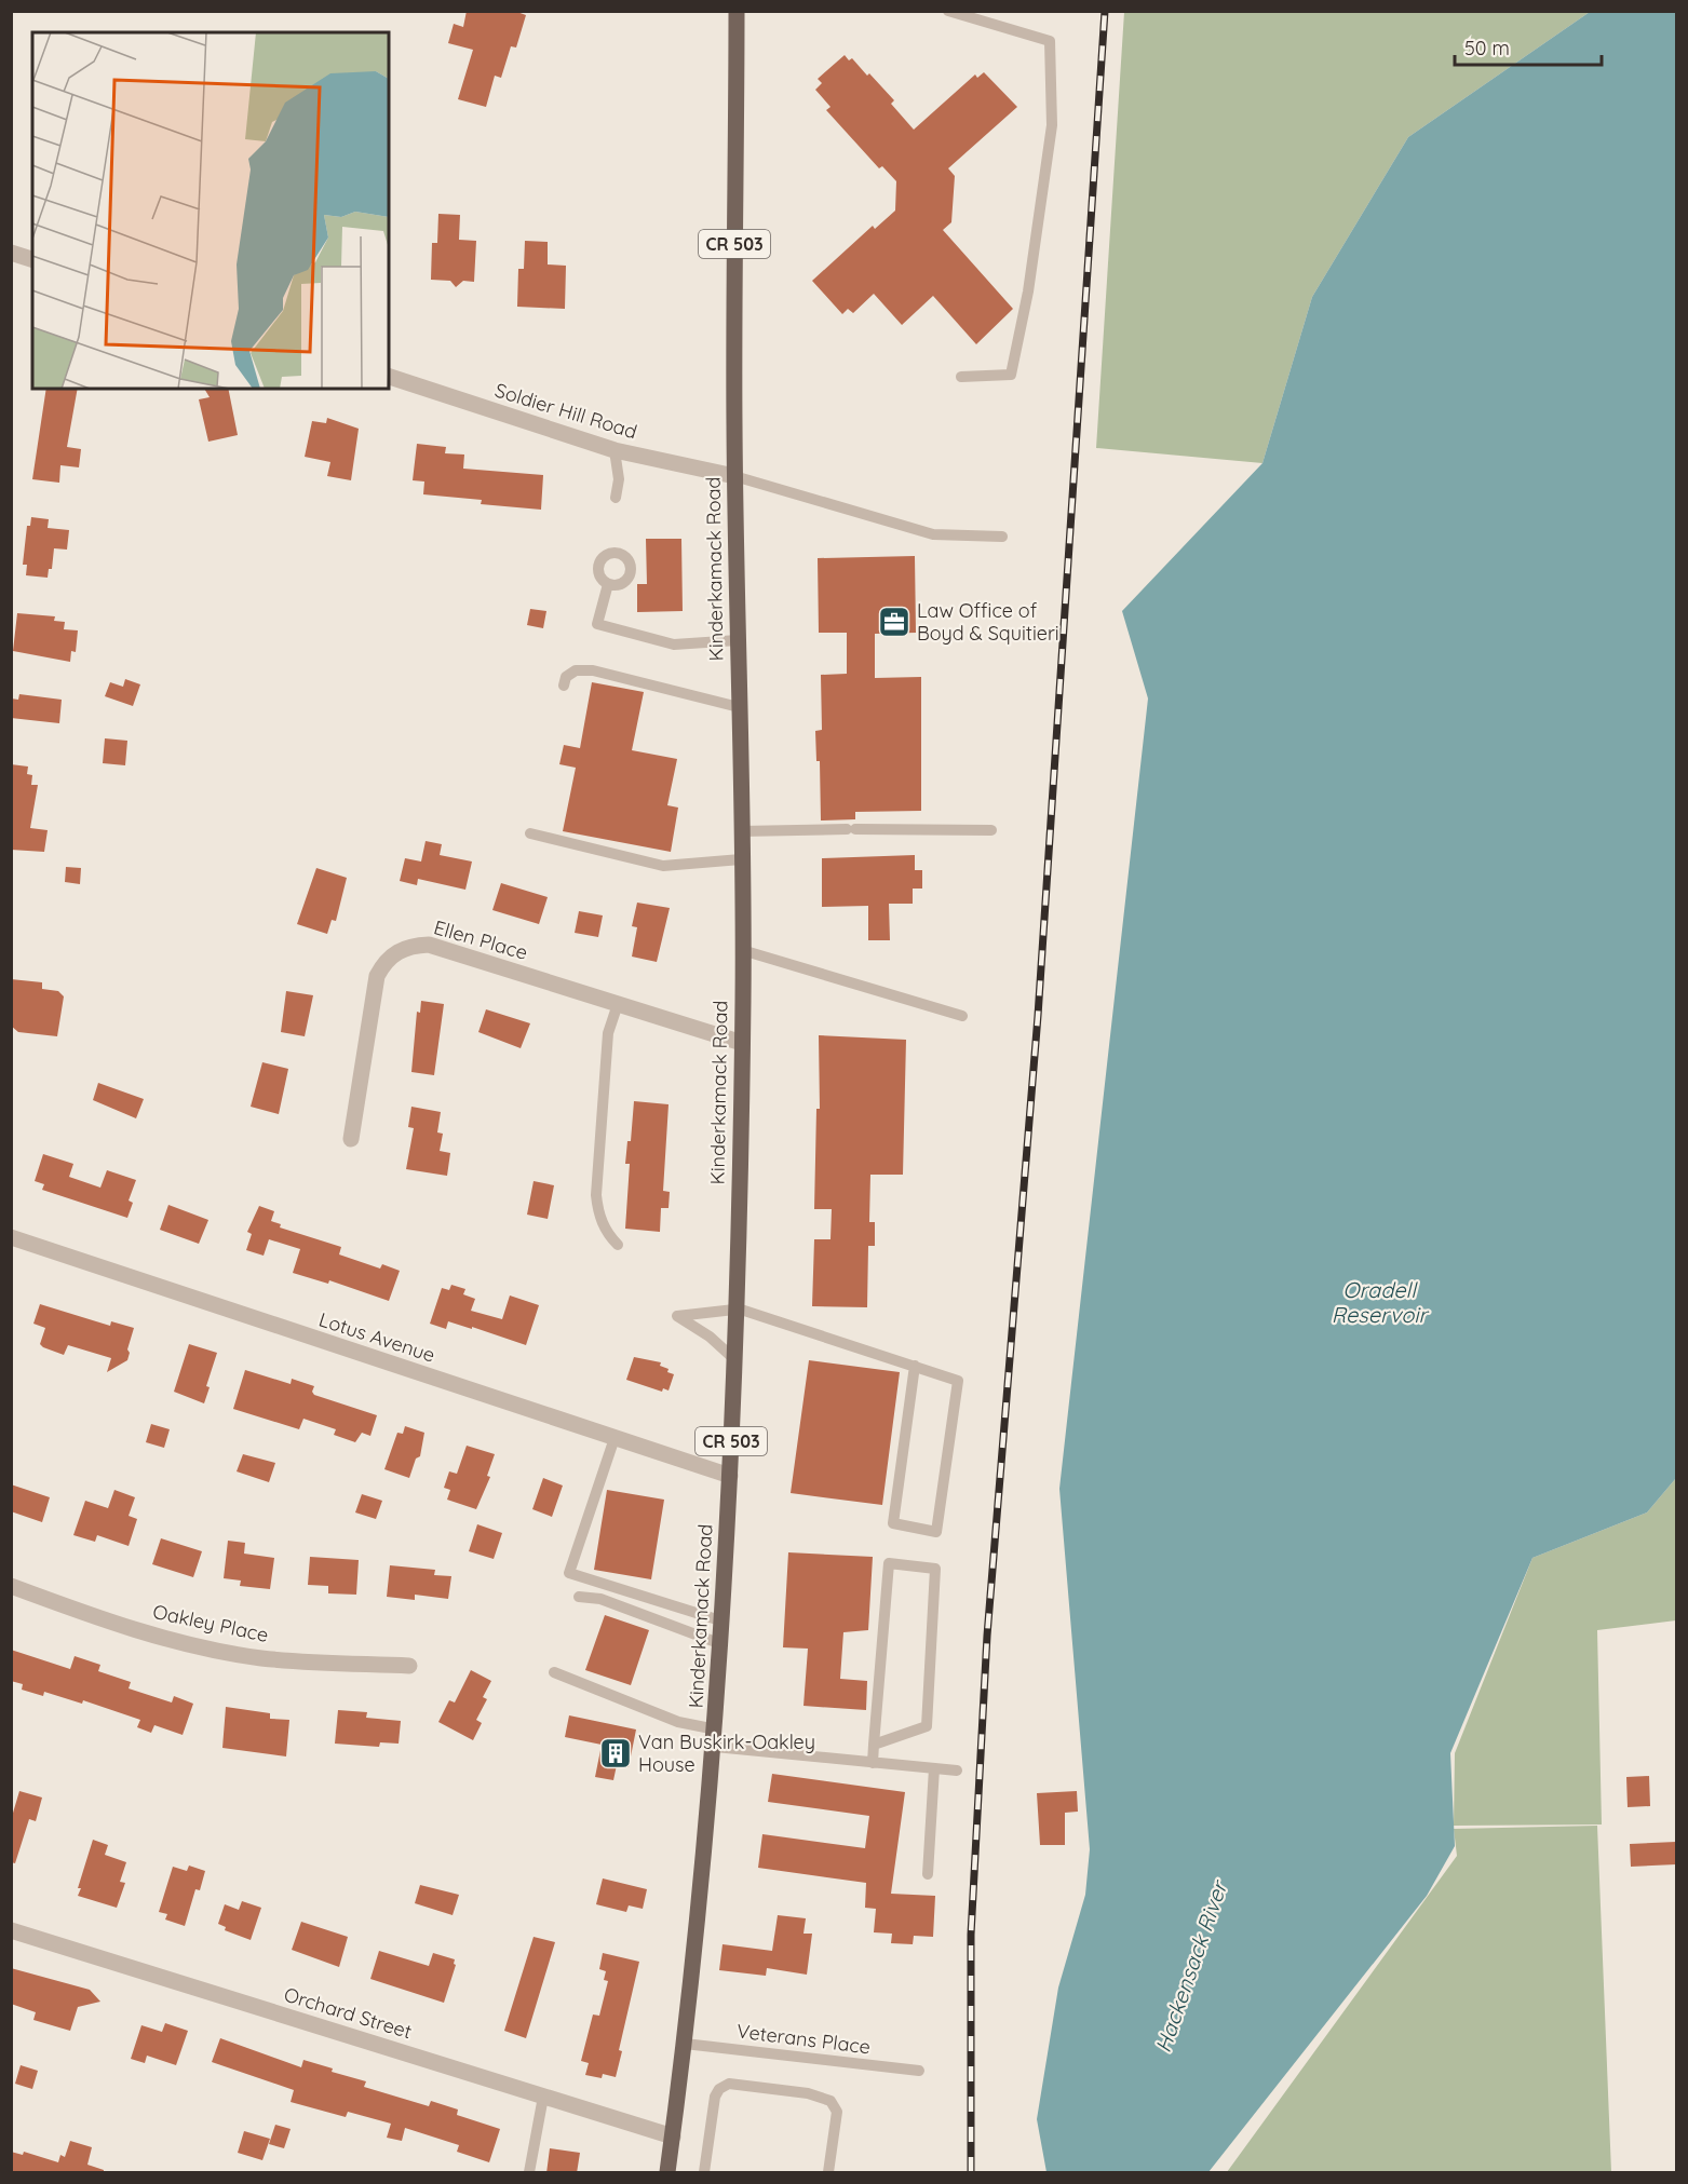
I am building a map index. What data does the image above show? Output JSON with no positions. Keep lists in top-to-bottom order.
{
  "streets": {
    "main road": ["CR 503", "Kinderkamack Road"],
    "street": [
      "Soldier Hill Road",
      "Ellen Place",
      "Lotus Avenue",
      "Oakley Place",
      "Orchard Street"
    ],
    "lane": ["Veterans Place"]
  },
  "crossings": [
    ["Soldier Hill Road", "Kinderkamack Road"],
    ["Kinderkamack Road", "Ellen Place"],
    ["Kinderkamack Road", "Lotus Avenue"],
    ["Kinderkamack Road", "Orchard Street"],
    ["Kinderkamack Road", "Veterans Place"]
  ],
  "water": ["Oradell Reservoir", "Hackensack River"],
  "places": {
    "office": ["Law Office of Boyd & Squitieri"],
    "building": ["Van Buskirk-Oakley House"]
  },
  "scale_bar": "50 m"
}
